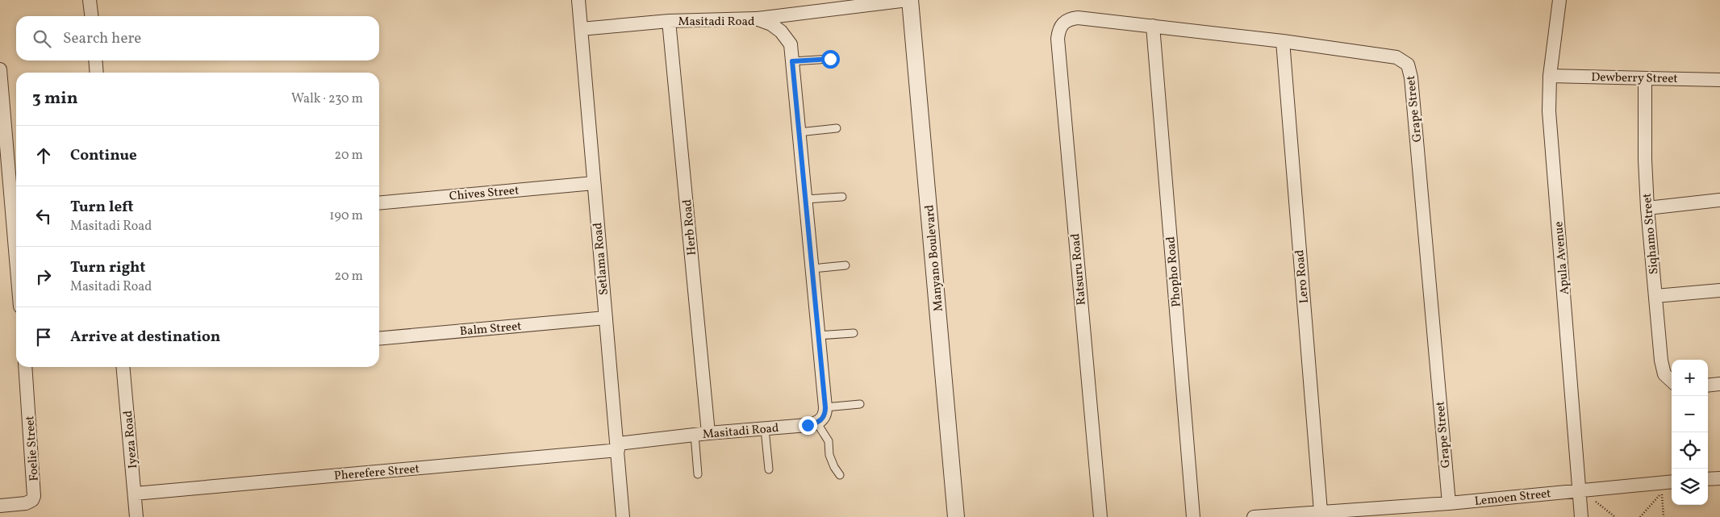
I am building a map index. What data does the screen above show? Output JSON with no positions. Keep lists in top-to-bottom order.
{
  "streets": {
    "street": [
      "Masitadi Road",
      "Dewberry Street",
      "Grape Street",
      "Chives Street",
      "Herb Road",
      "Siqhamo Street",
      "Manyano Boulevard",
      "Apula Avenue",
      "Setlama Road",
      "Ratsuru Road",
      "Phopho Road",
      "Lero Road",
      "Balm Street",
      "Iyeza Road",
      "Foelie Street",
      "Pherefere Street",
      "Lemoen Street"
    ]
  },
  "crossings": [
    ["Masitadi Road", "Herb Road"],
    ["Masitadi Road", "Setlama Road"],
    ["Masitadi Road", "Pherefere Street"],
    ["Dewberry Street", "Siqhamo Street"],
    ["Dewberry Street", "Apula Avenue"],
    ["Grape Street", "Ratsuru Road"],
    ["Grape Street", "Phopho Road"],
    ["Grape Street", "Lero Road"],
    ["Grape Street", "Lemoen Street"],
    ["Chives Street", "Setlama Road"],
    ["Apula Avenue", "Lemoen Street"],
    ["Setlama Road", "Balm Street"],
    ["Setlama Road", "Pherefere Street"],
    ["Lero Road", "Lemoen Street"],
    ["Iyeza Road", "Pherefere Street"]
  ],
  "page": {
    "search": "Search here",
    "heading": ["3 min", "Walk · 230 m"],
    "list": [
      ["Continue", "20 m"],
      ["Turn left", "Masitadi Road", "190 m"],
      ["Turn right", "Masitadi Road", "20 m"],
      "Arrive at destination"
    ],
    "map_buttons": ["+", "−"]
  }
}
